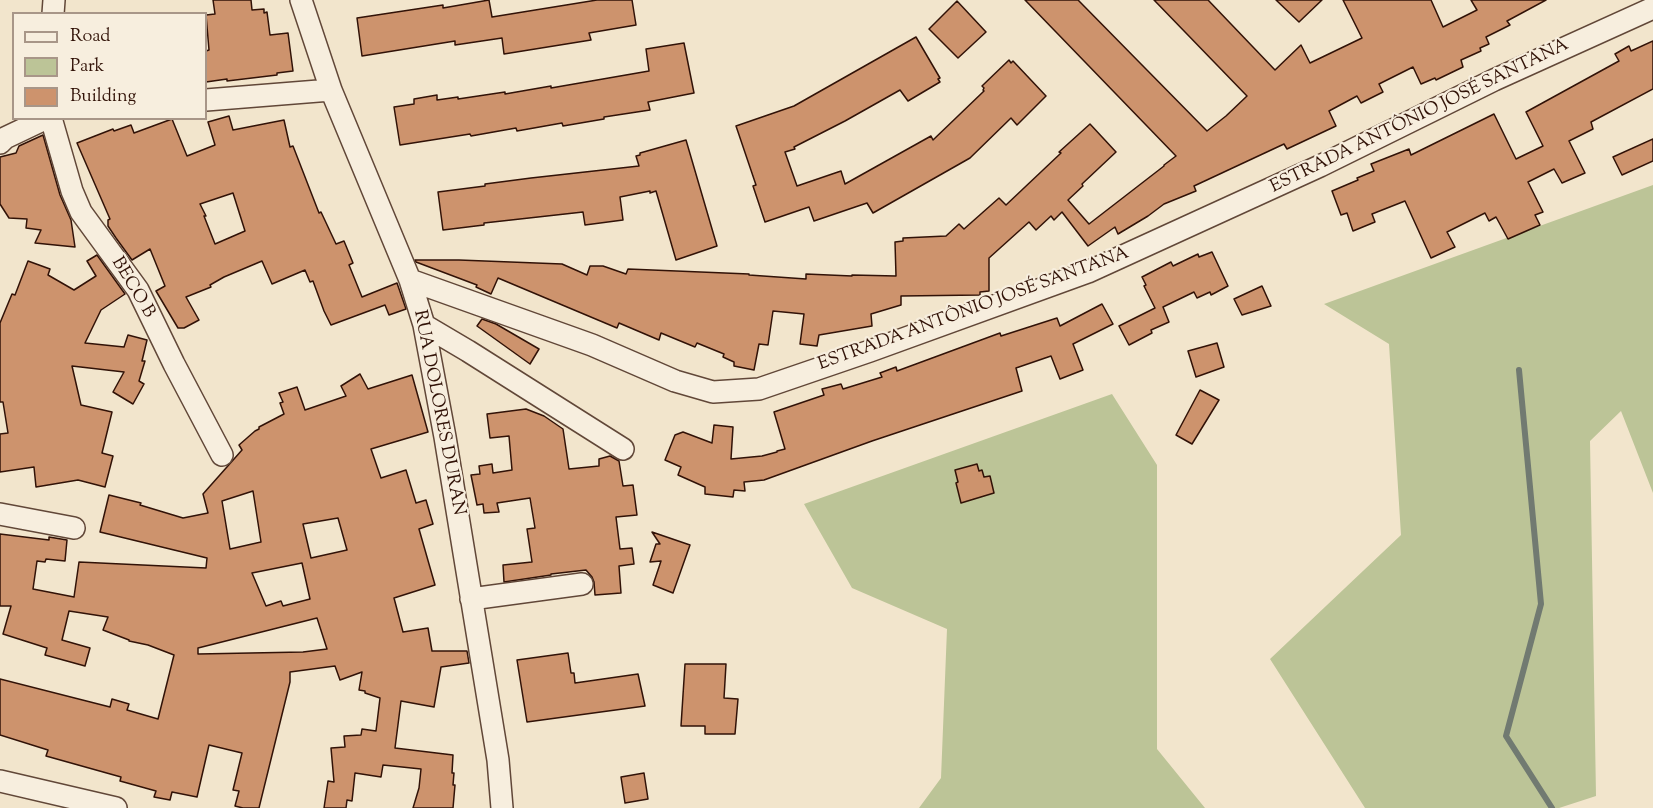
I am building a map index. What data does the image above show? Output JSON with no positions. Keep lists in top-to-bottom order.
{
  "streets": {
    "street": ["ESTRADA ANTÔNIO JOSÉ SANTANA", "BECO B", "RUA DOLORES DURAN"]
  },
  "crossings": [
    ["ESTRADA ANTÔNIO JOSÉ SANTANA", "RUA DOLORES DURAN"]
  ],
  "legend": ["Road", "Park", "Building"]
}
